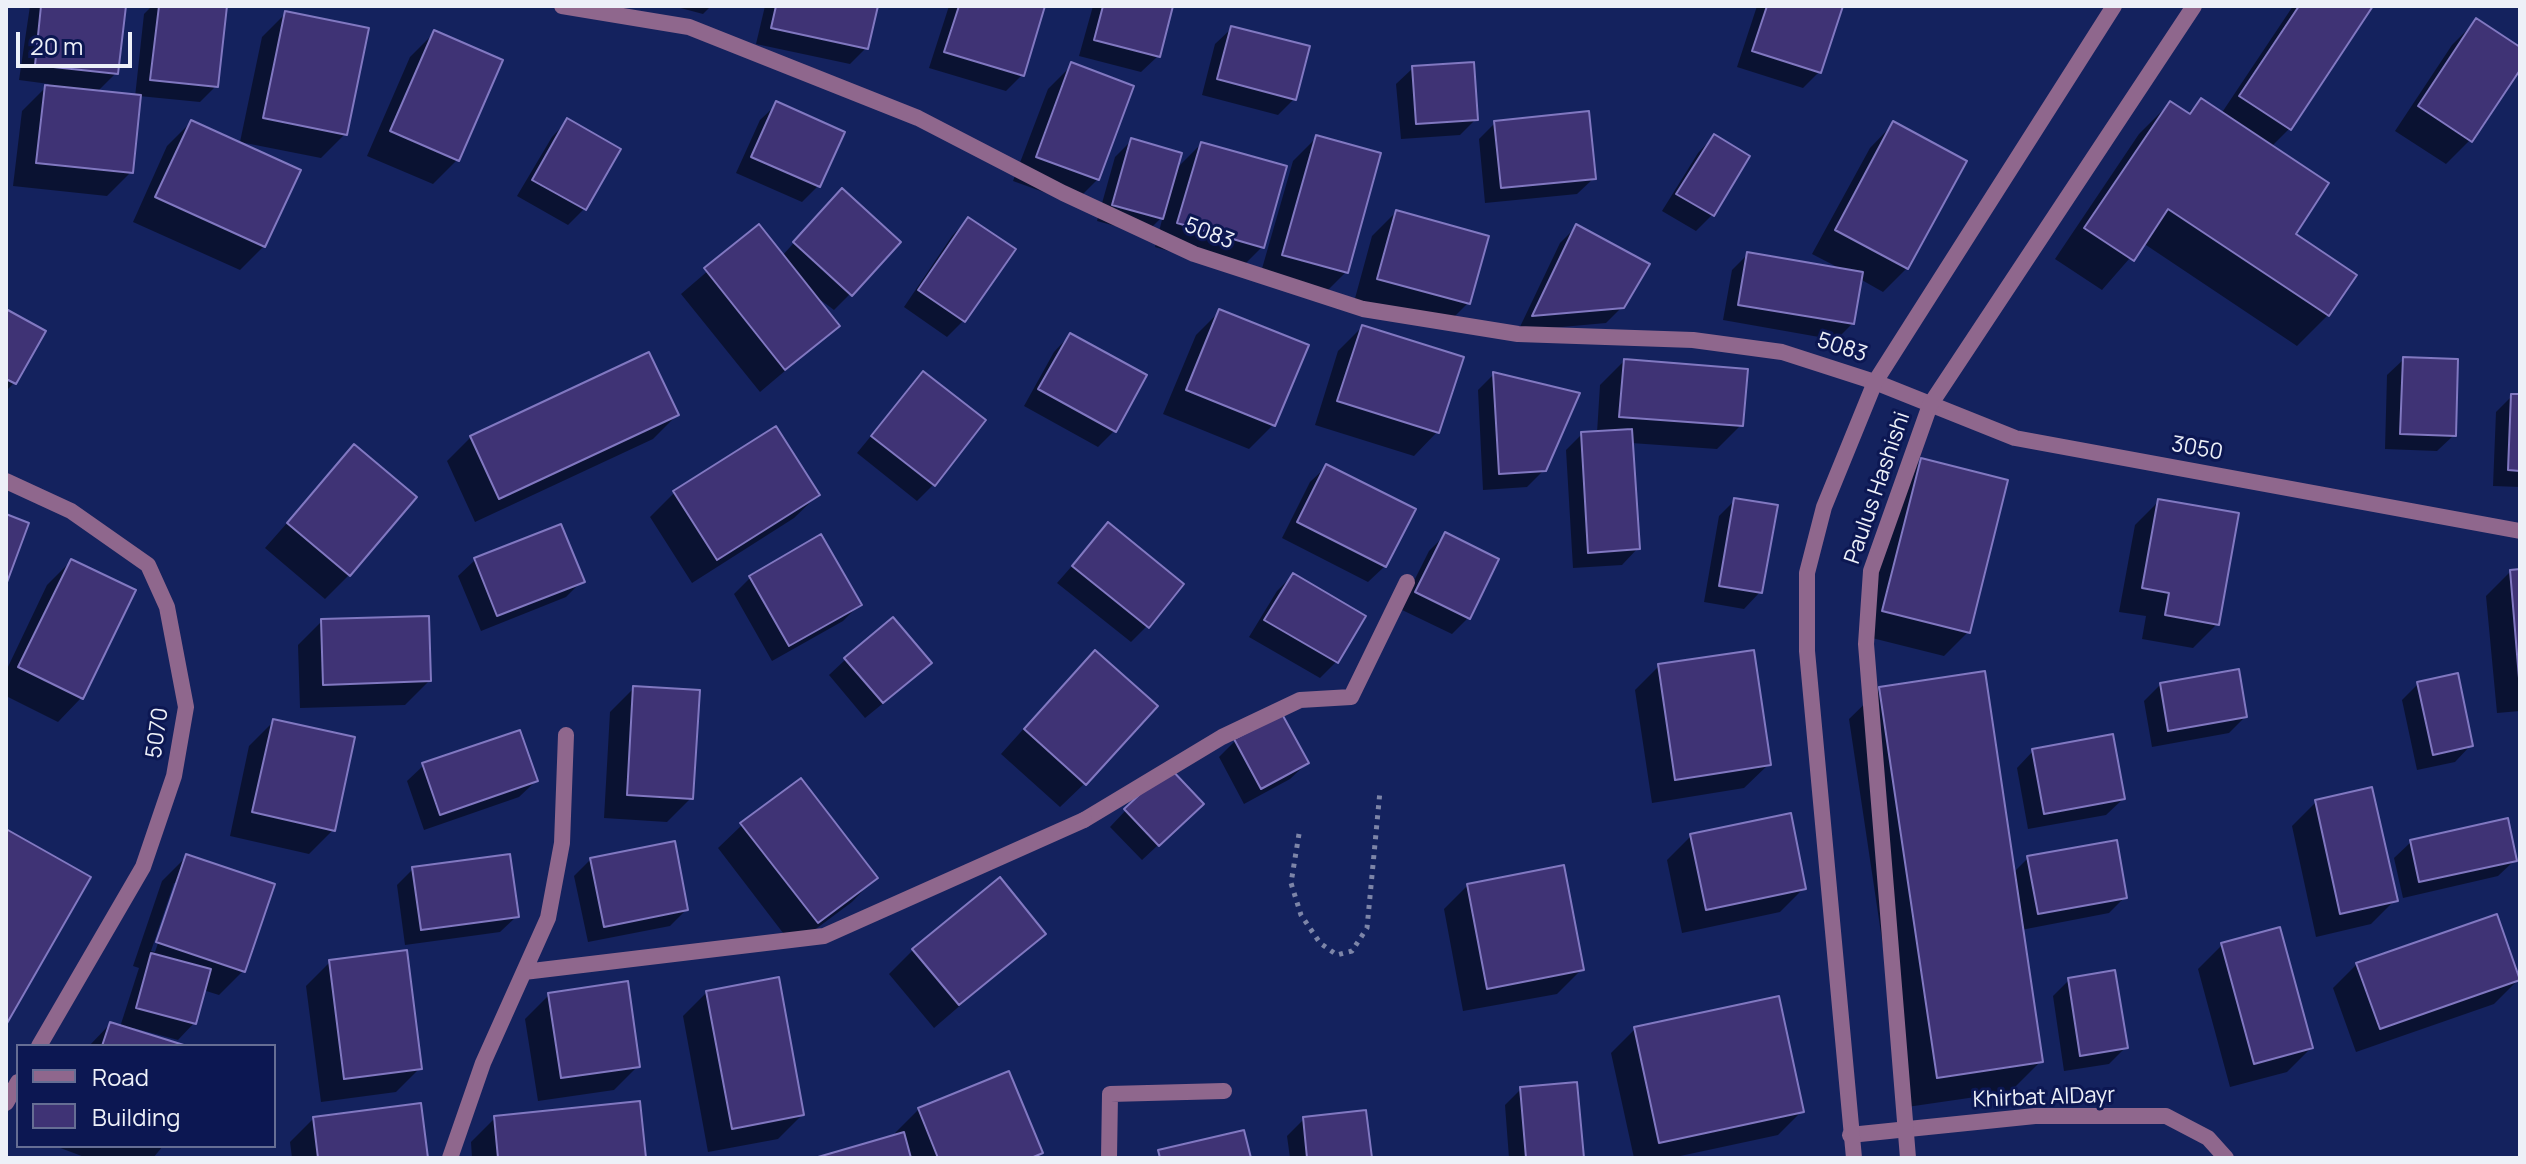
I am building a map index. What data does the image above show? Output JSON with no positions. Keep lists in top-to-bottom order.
{
  "streets": {
    "street": [
      "5083",
      "3050",
      "Paulus Hashishi",
      "5070",
      "Khirbat AlDayr"
    ]
  },
  "crossings": [
    ["5083", "3050"],
    ["5083", "Paulus Hashishi"],
    ["3050", "Paulus Hashishi"],
    ["Paulus Hashishi", "Khirbat AlDayr"]
  ],
  "legend": ["Road", "Building"],
  "scale_bar": "20 m"
}
